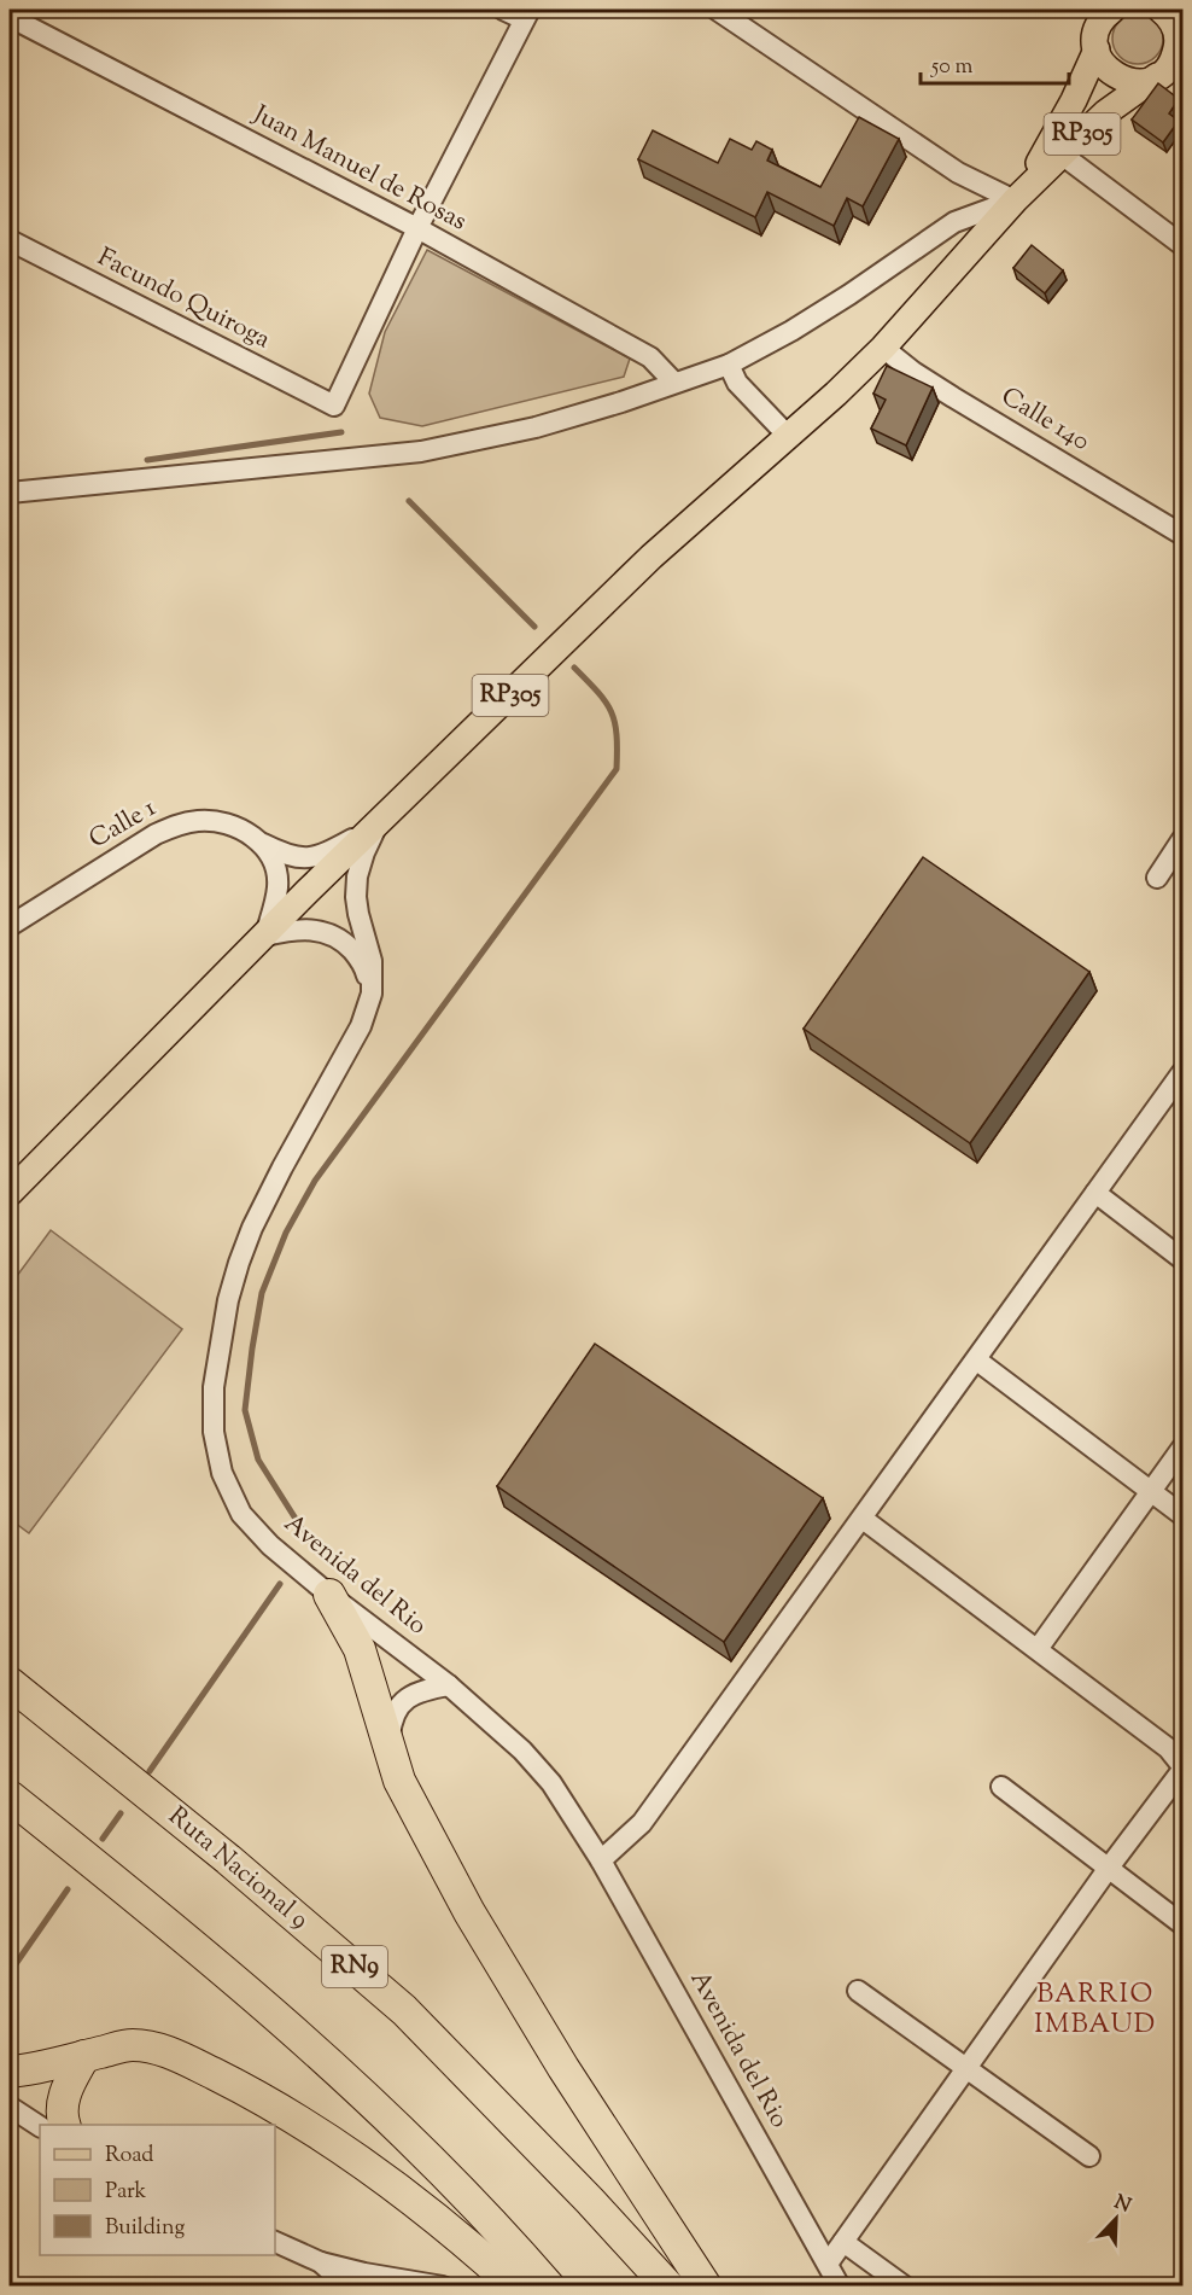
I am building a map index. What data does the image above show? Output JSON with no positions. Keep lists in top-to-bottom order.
{
  "streets": {
    "highway": ["Ruta Nacional 9", "RN9"],
    "main road": ["RP305"],
    "street": [
      "Juan Manuel de Rosas",
      "Facundo Quiroga",
      "Calle 140",
      "Calle 1",
      "Avenida del Rio"
    ]
  },
  "crossings": [
    ["RP305", "Calle 140"],
    ["RP305", "Calle 1"],
    ["RP305", "Avenida del Rio"],
    ["Juan Manuel de Rosas", "Facundo Quiroga"],
    ["Calle 1", "Avenida del Rio"]
  ],
  "districts": ["BARRIO IMBAUD"],
  "legend": ["Road", "Park", "Building"],
  "scale_bar": "50 m",
  "north": "top right"
}
